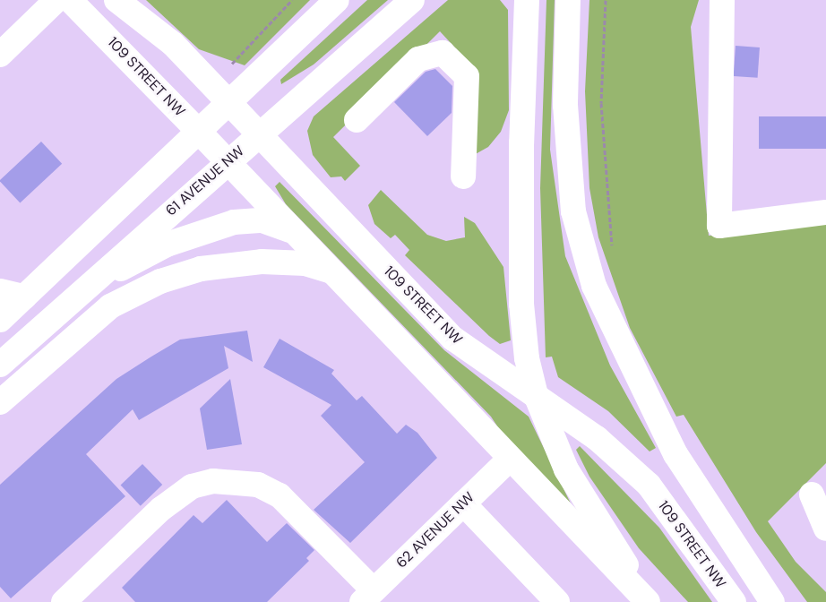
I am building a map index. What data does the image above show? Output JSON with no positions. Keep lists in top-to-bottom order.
{
  "streets": {
    "main road": ["109 STREET NW", "61 AVENUE NW", "62 AVENUE NW"]
  },
  "crossings": [
    ["109 STREET NW", "61 AVENUE NW"],
    ["109 STREET NW", "62 AVENUE NW"]
  ]
}
